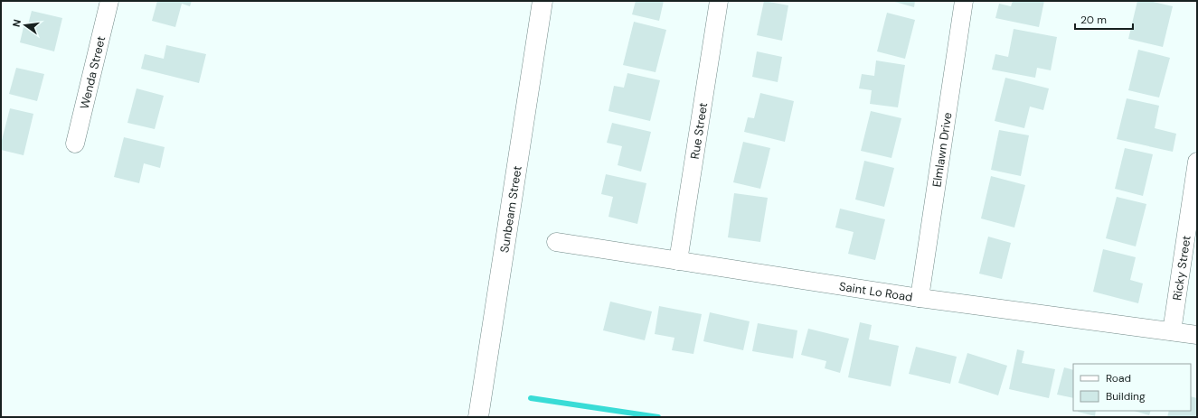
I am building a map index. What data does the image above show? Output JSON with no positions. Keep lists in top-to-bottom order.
{
  "streets": {
    "street": [
      "Wenda Street",
      "Rue Street",
      "Elmlawn Drive",
      "Sunbeam Street",
      "Ricky Street",
      "Saint Lo Road"
    ]
  },
  "crossings": [
    ["Rue Street", "Saint Lo Road"],
    ["Elmlawn Drive", "Saint Lo Road"],
    ["Ricky Street", "Saint Lo Road"]
  ],
  "legend": ["Road", "Building"],
  "scale_bar": "20 m",
  "north": "left"
}
